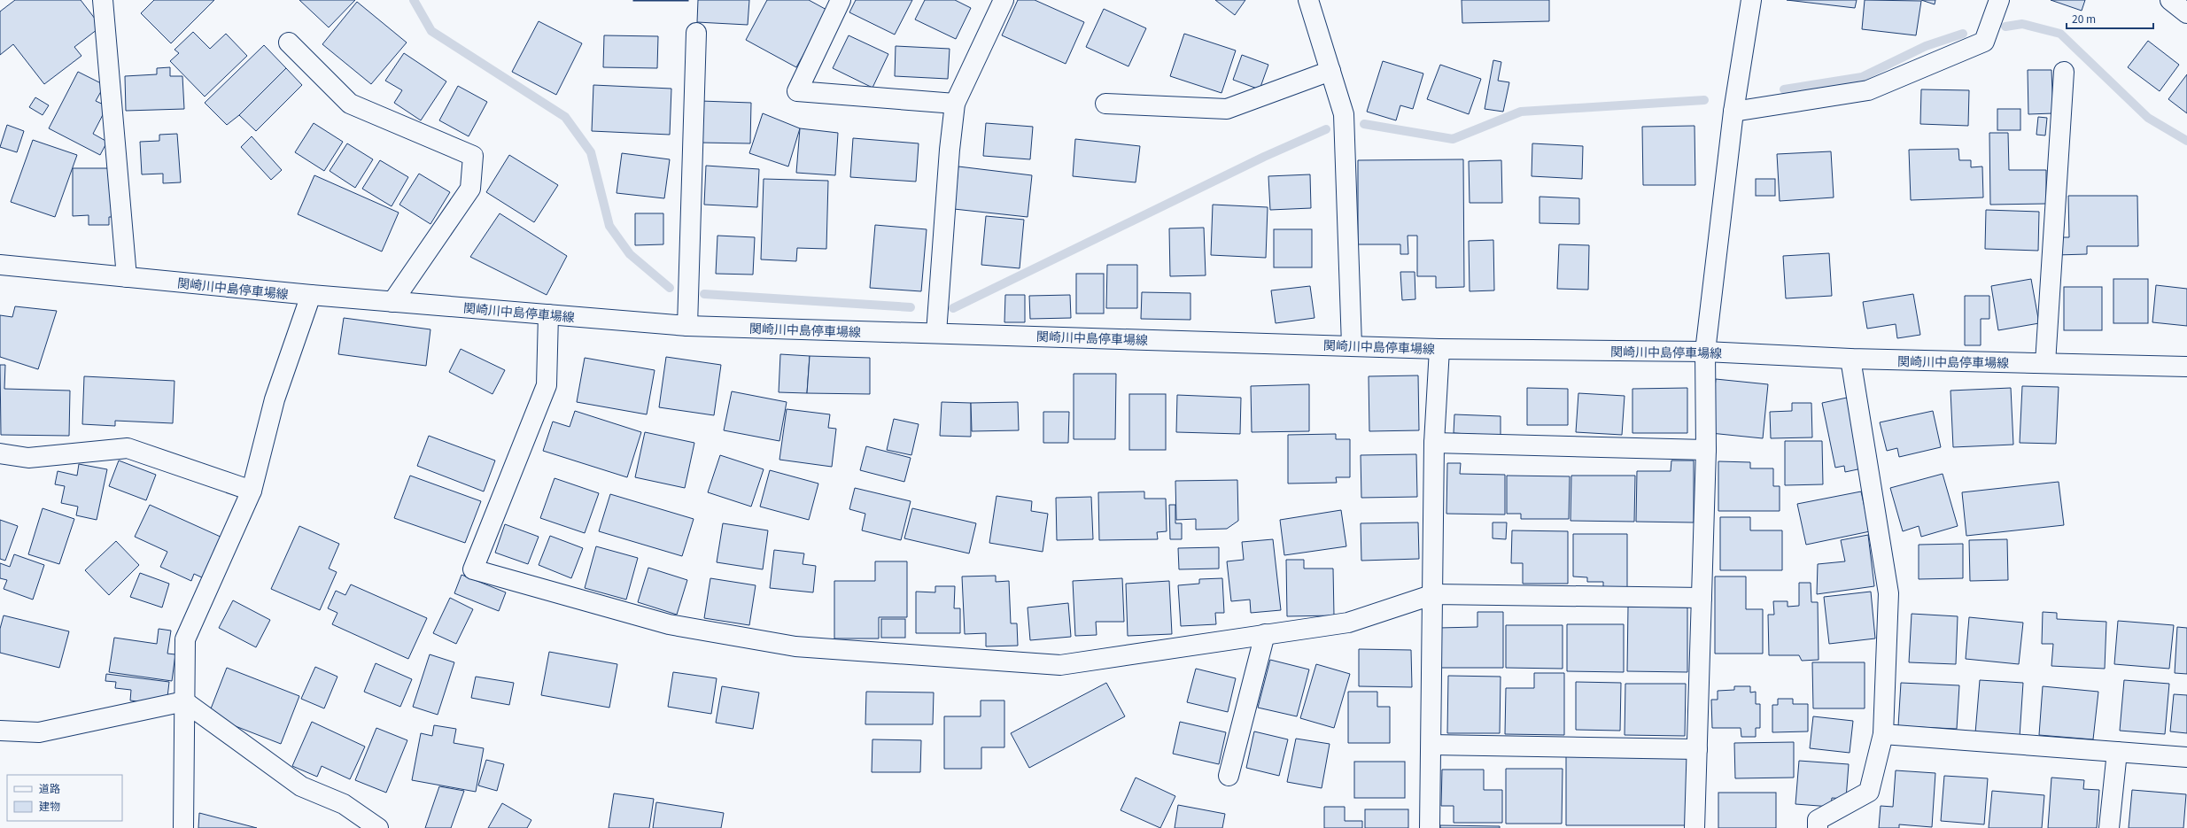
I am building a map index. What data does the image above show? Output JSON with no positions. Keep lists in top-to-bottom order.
{
  "streets": {
    "street": ["関崎川中島停車場線"]
  },
  "legend": ["道路", "建物"],
  "scale_bar": "20 m"
}
